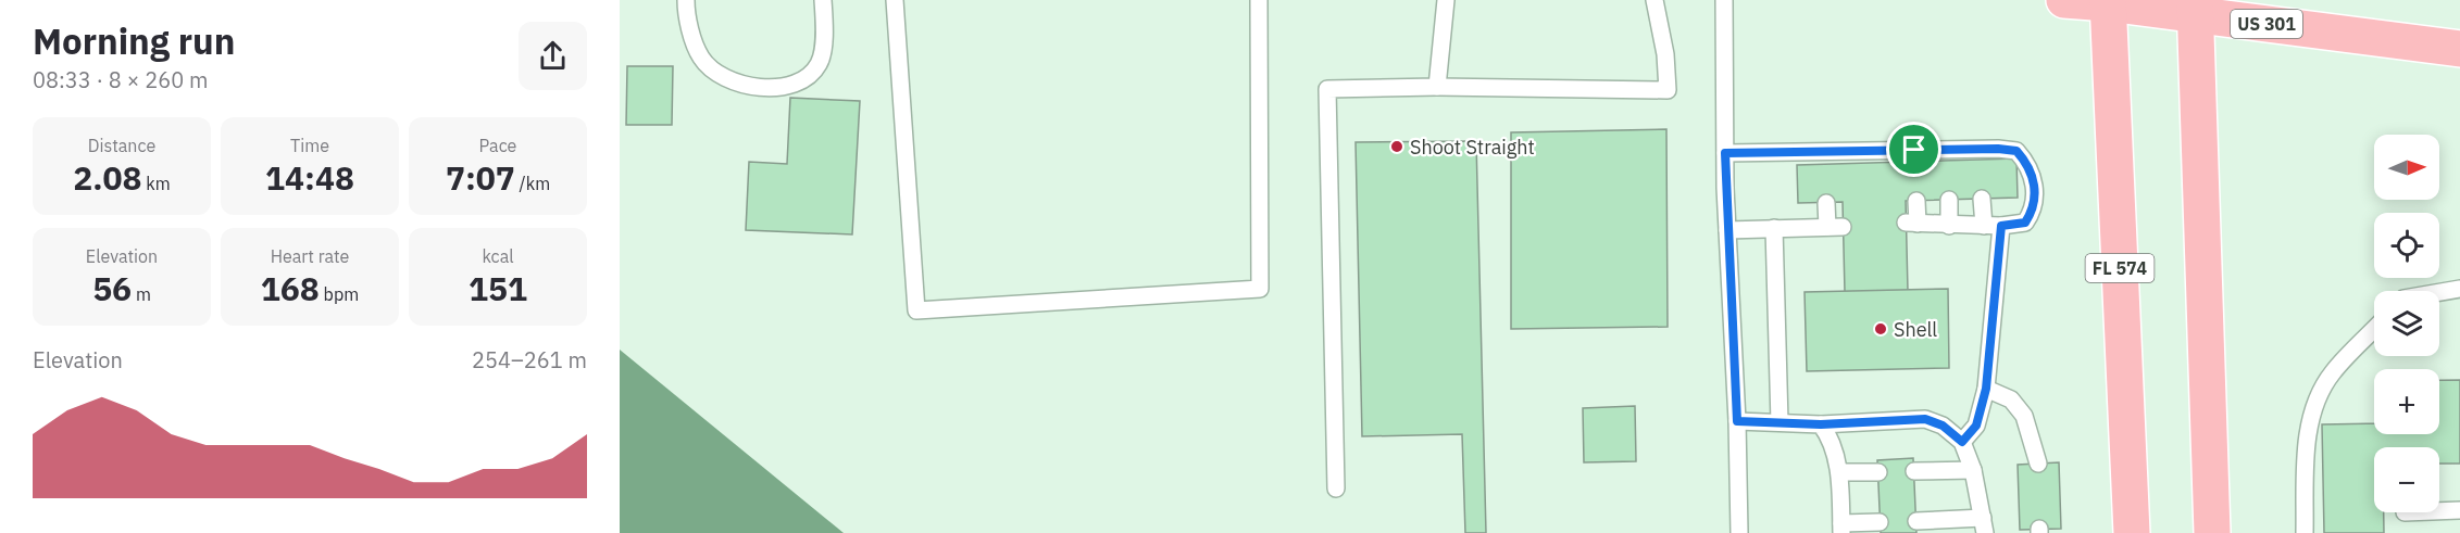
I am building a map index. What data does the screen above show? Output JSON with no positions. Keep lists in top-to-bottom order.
{
  "streets": {
    "main road": ["US 301", "FL 574"]
  },
  "crossings": [
    ["US 301", "FL 574"]
  ],
  "places": ["Shoot Straight", "Shell"],
  "north": "right",
  "page": {
    "heading": ["Morning run", "08:33 · 8 × 260 m"],
    "stats": [
      ["Distance", "2.08 km"],
      ["Time", "14:48"],
      ["Pace", "7:07 /km"],
      ["Elevation", "56 m"],
      ["Heart rate", "168 bpm"],
      ["kcal", "151"]
    ],
    "map_buttons": ["+", "−"],
    "chart": ["Elevation", "254–261 m"]
  }
}
